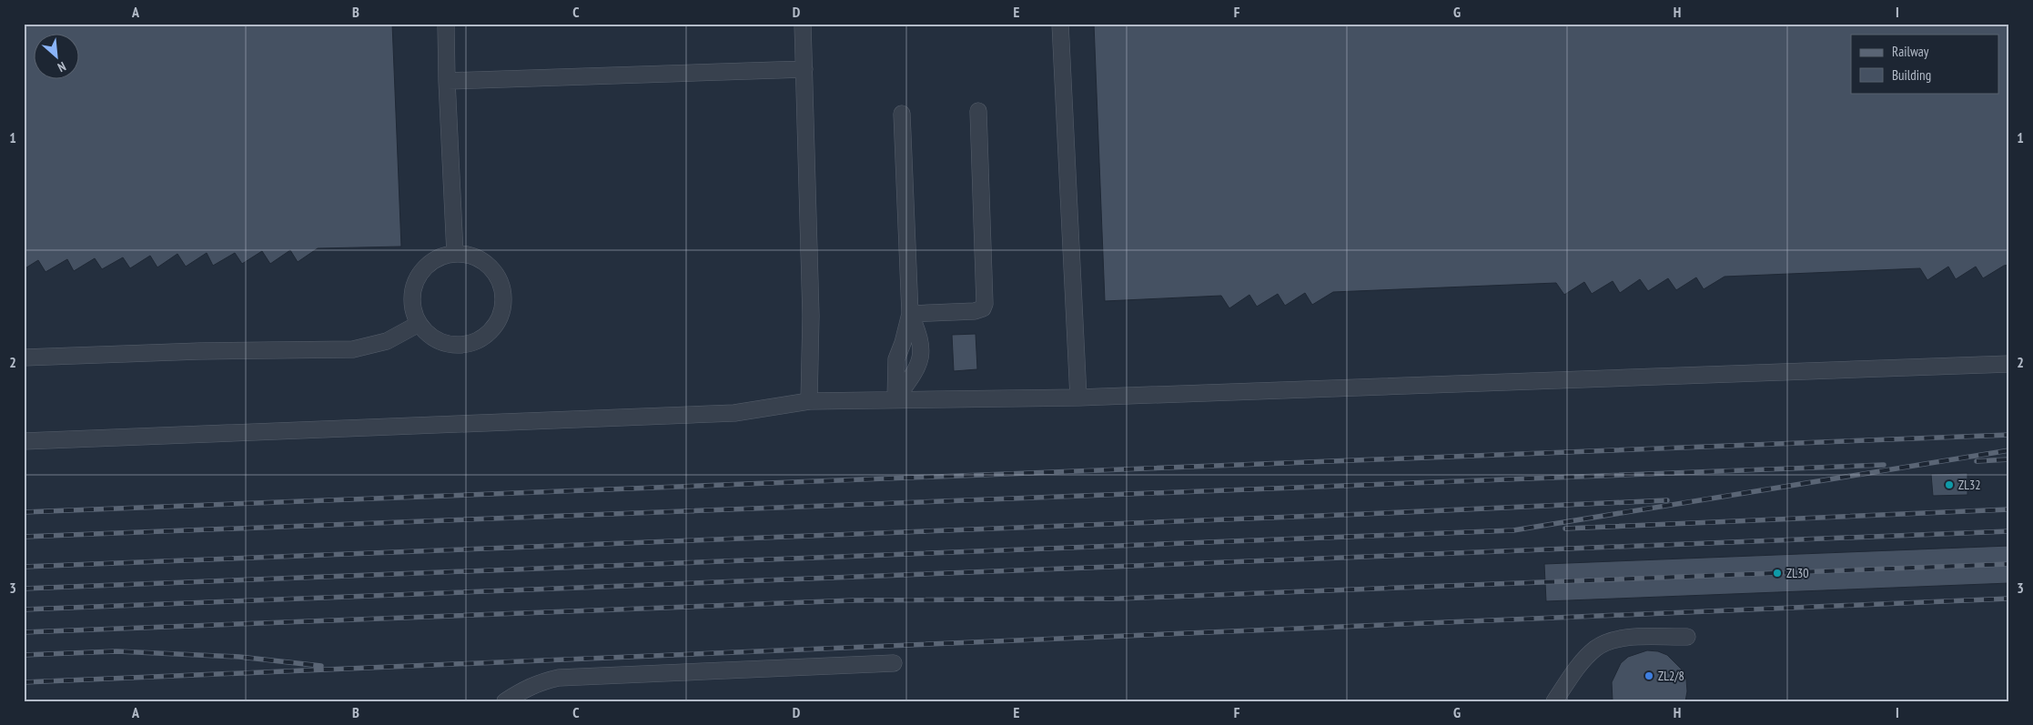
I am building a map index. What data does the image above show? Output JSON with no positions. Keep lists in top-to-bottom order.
{
  "places": ["ZL32", "ZL30", "ZL2/8"],
  "legend": ["Railway", "Building"],
  "north": "bottom right",
  "grid": {
    "columns": [
      "A",
      "B",
      "C",
      "D",
      "E",
      "F",
      "G",
      "H",
      "I"
    ],
    "rows": ["1", "2", "3"]
  }
}
